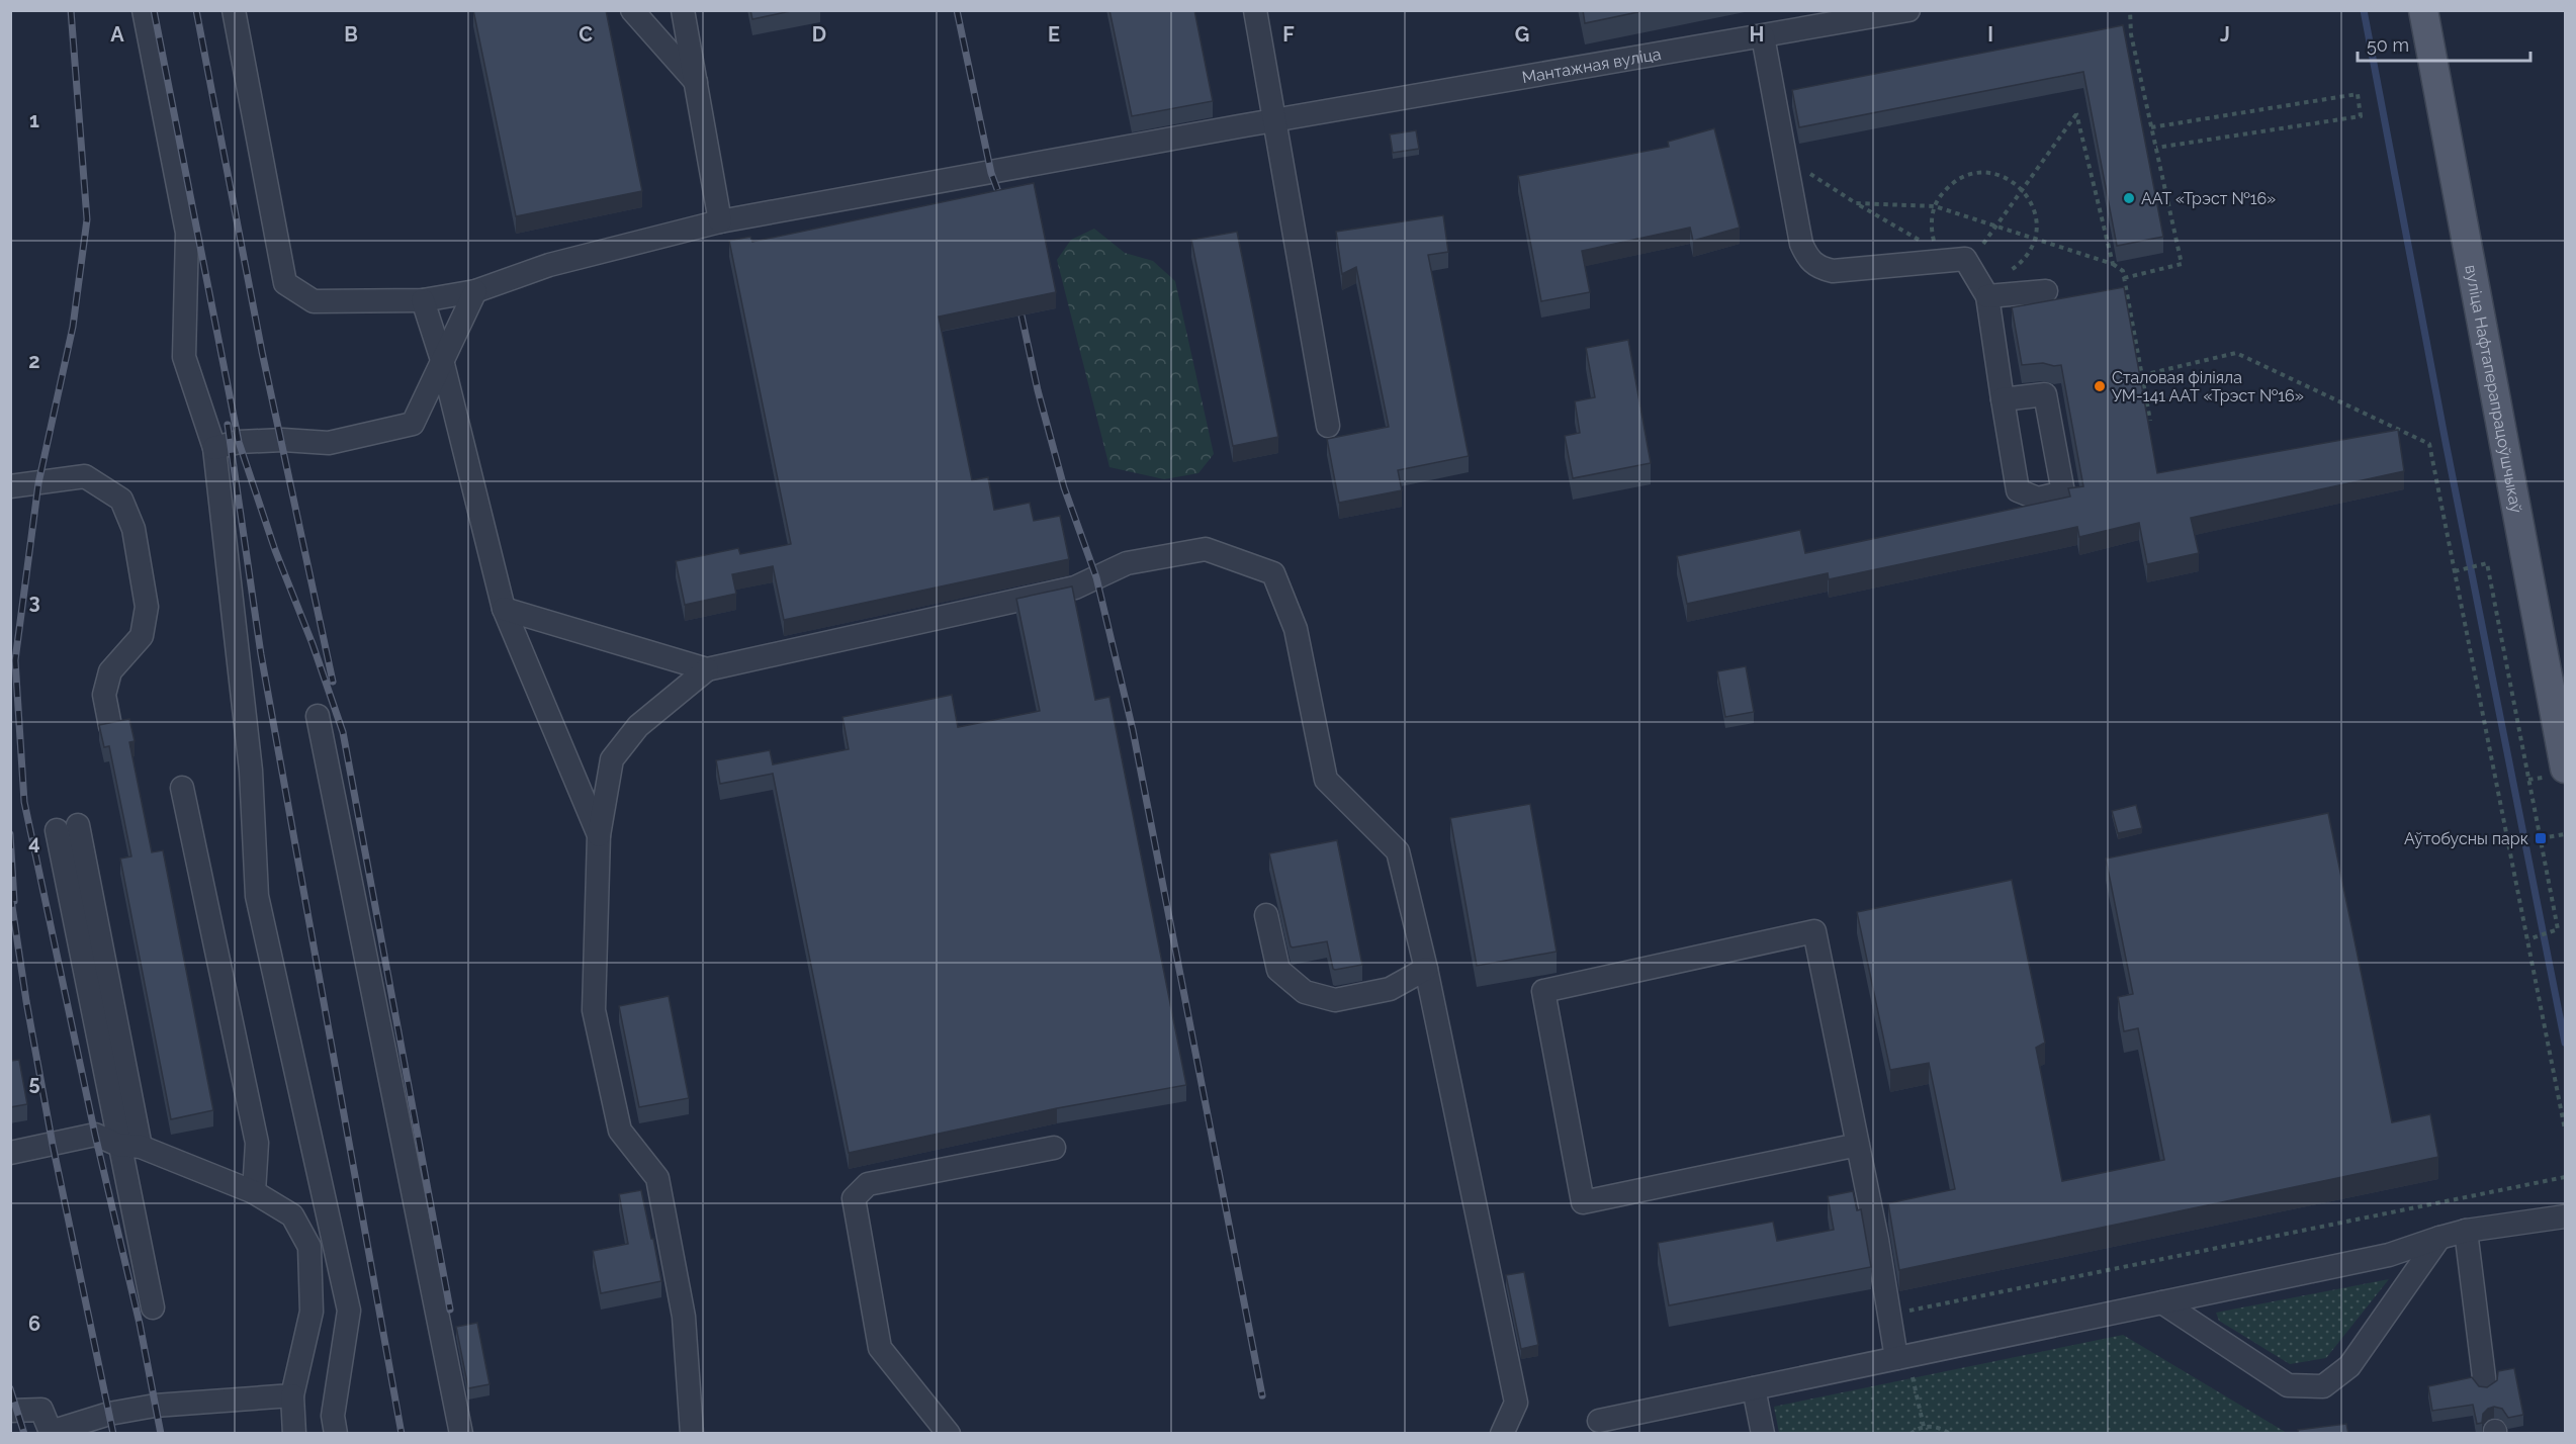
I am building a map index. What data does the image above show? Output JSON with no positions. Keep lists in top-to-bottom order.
{
  "streets": {
    "main road": ["вуліца Нафтаперапрацоўшчыкаў"],
    "street": ["Мантажная вуліца"]
  },
  "places": {
    "other": ["ААТ «Трэст №16»", "Сталовая філіяла УМ-141 ААТ «Трэст №16»"],
    "transit": ["Аўтобусны парк"]
  },
  "scale_bar": "50 m",
  "grid": {
    "columns": [
      "A",
      "B",
      "C",
      "D",
      "E",
      "F",
      "G",
      "H",
      "I",
      "J"
    ],
    "rows": [
      "1",
      "2",
      "3",
      "4",
      "5",
      "6"
    ]
  }
}
